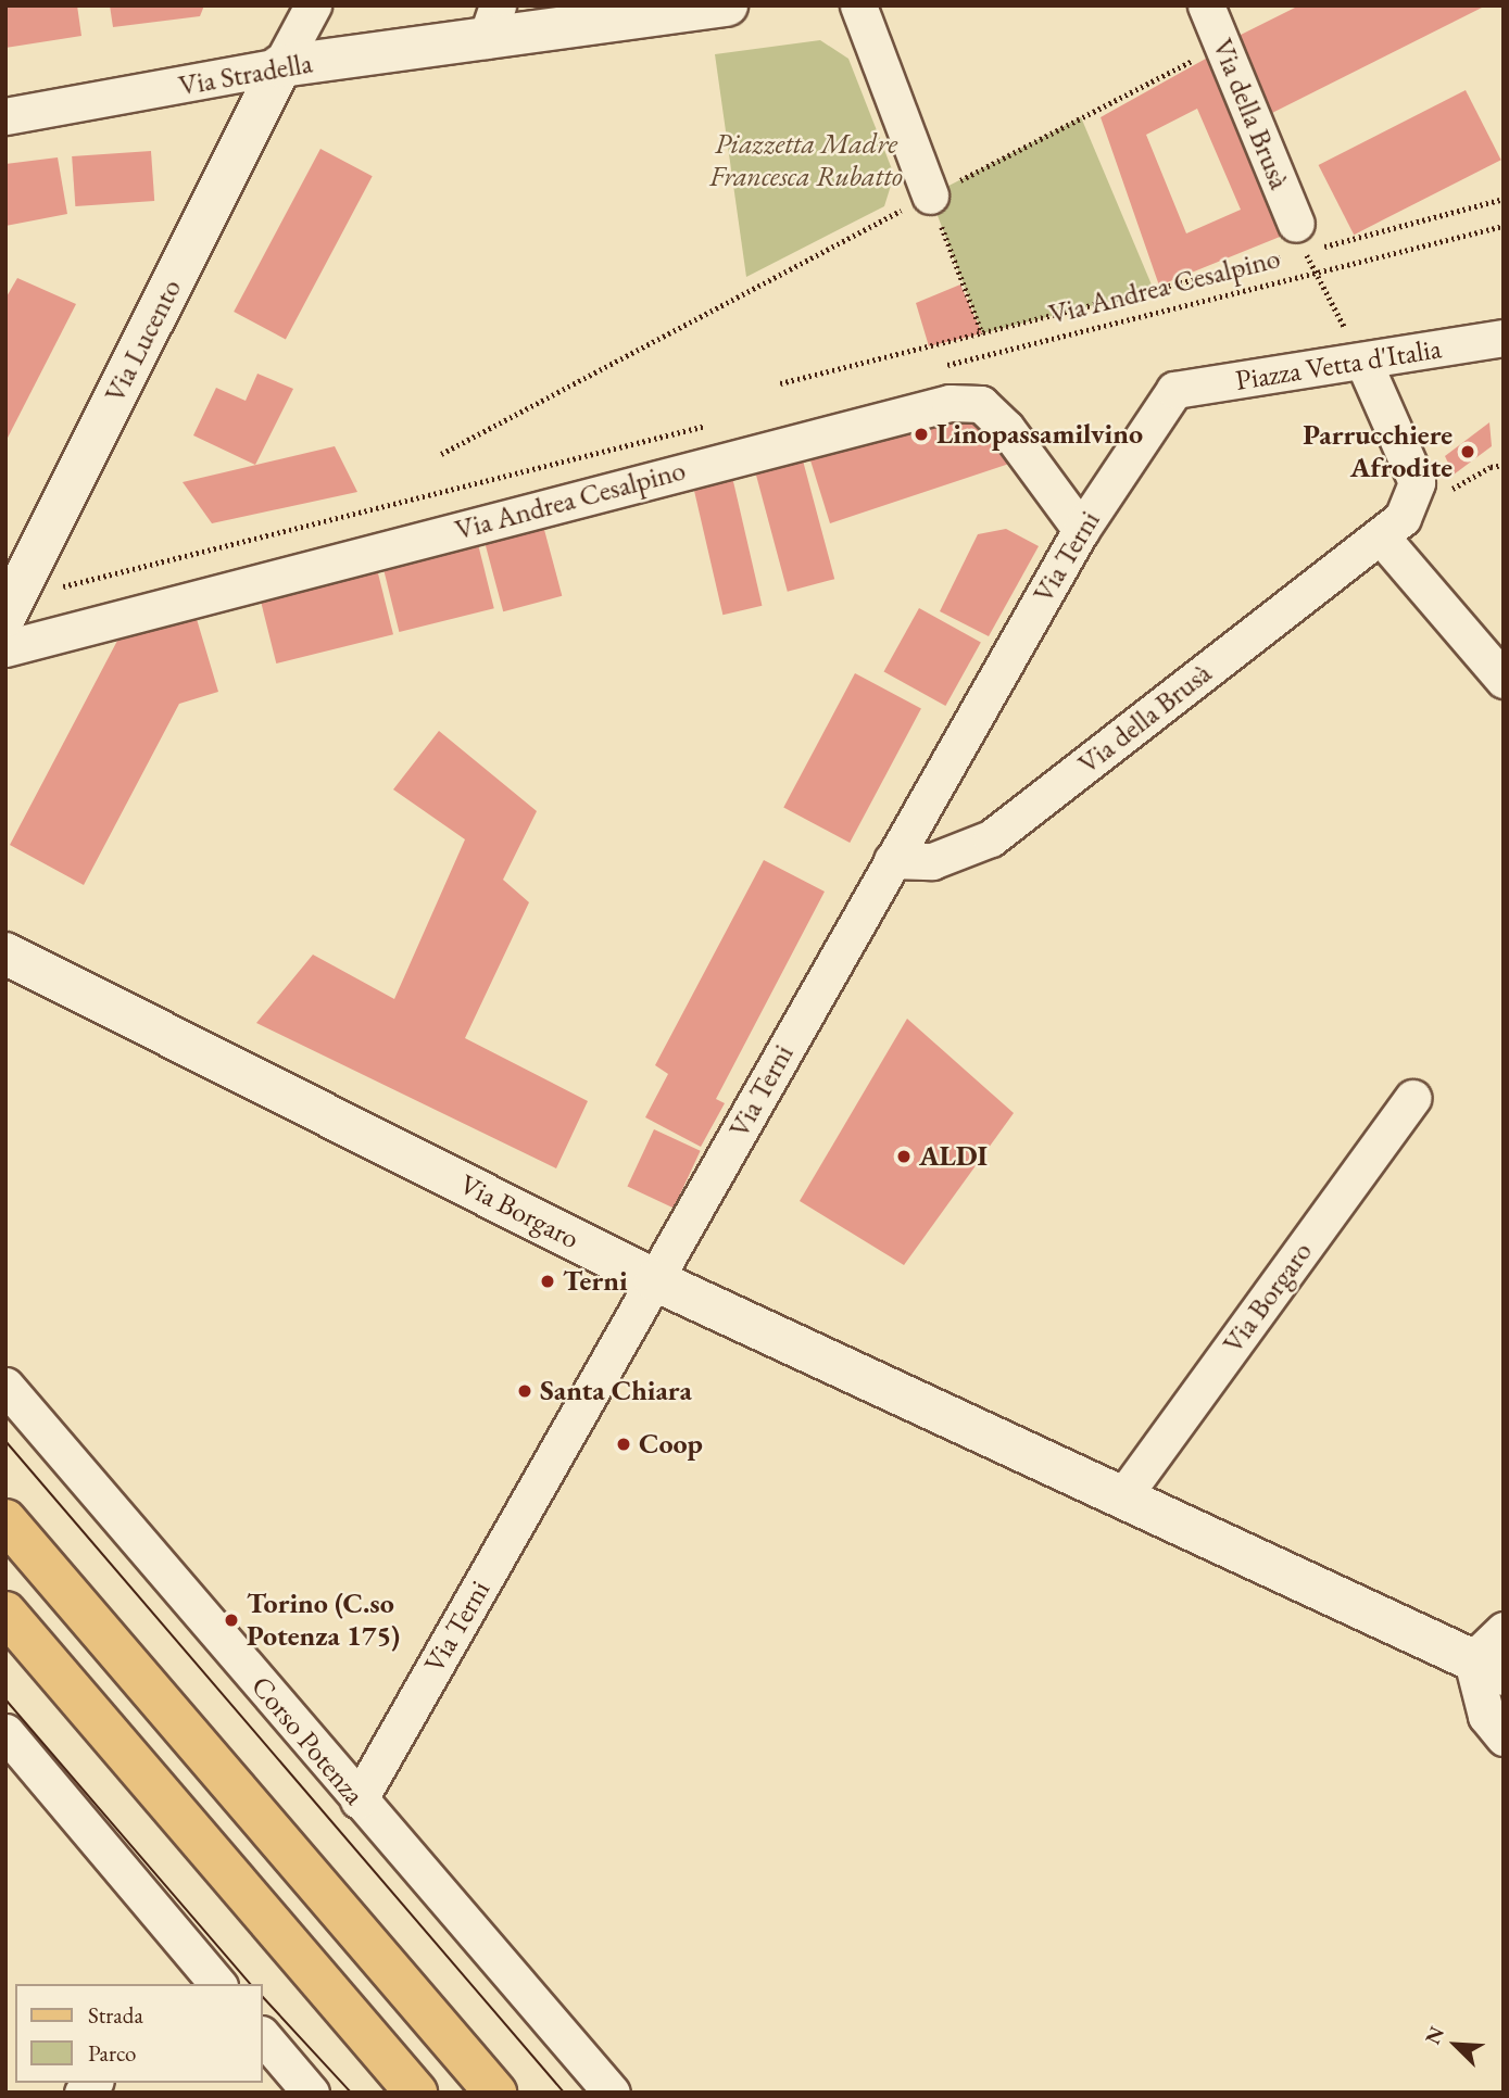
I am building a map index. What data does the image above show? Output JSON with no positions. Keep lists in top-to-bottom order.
{
  "streets": {
    "street": [
      "Via Stradella",
      "Via della Brusà",
      "Via Andrea Cesalpino",
      "Via Lucento",
      "Piazza Vetta d'Italia",
      "Via Terni",
      "Via Borgaro",
      "Corso Potenza"
    ]
  },
  "crossings": [
    ["Via Stradella", "Via Lucento"],
    ["Via della Brusà", "Via Andrea Cesalpino"],
    ["Via della Brusà", "Piazza Vetta d'Italia"],
    ["Via della Brusà", "Via Terni"],
    ["Via Andrea Cesalpino", "Via Terni"],
    ["Piazza Vetta d'Italia", "Via Terni"],
    ["Via Terni", "Via Borgaro"],
    ["Via Terni", "Corso Potenza"]
  ],
  "parks": ["Piazzetta Madre Francesca Rubatto"],
  "places": [
    "Linopassamilvino",
    "Parrucchiere Afrodite",
    "ALDI",
    "Terni",
    "Santa Chiara",
    "Coop",
    "Torino (C.so Potenza 175)"
  ],
  "legend": ["Strada", "Parco"],
  "north": "top left"
}
